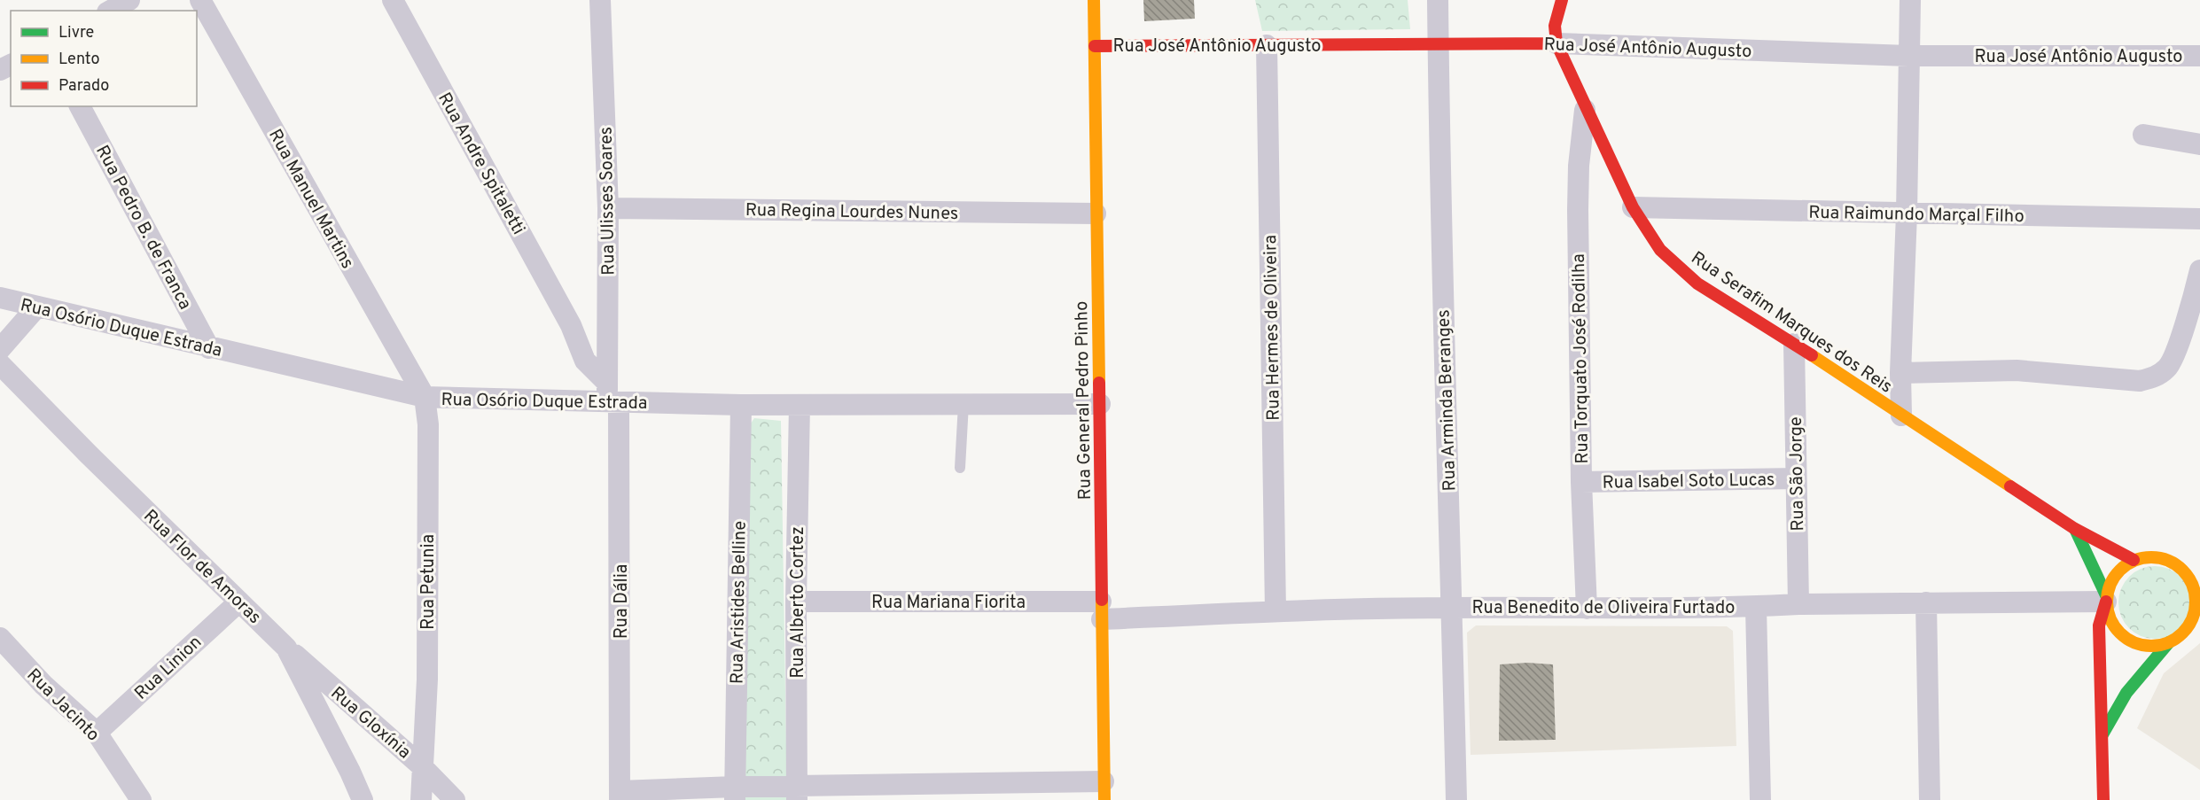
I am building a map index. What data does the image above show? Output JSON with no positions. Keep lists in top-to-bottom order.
{
  "streets": {
    "street": [
      "Rua José Antônio Augusto",
      "Rua Andre Spitaletti",
      "Rua Manuel Martins",
      "Rua Ulisses Soares",
      "Rua Regina Lourdes Nunes",
      "Rua Raimundo Marçal Filho",
      "Rua Pedro B. de Franca",
      "Rua Serafim Marques dos Reis",
      "Rua Osório Duque Estrada",
      "Rua Hermes de Oliveira",
      "Rua Torquato José Rodilha",
      "Rua General Pedro Pinho",
      "Rua Arminda Beranges",
      "Rua São Jorge",
      "Rua Isabel Soto Lucas",
      "Rua Flor de Amoras",
      "Rua Petunia",
      "Rua Dália",
      "Rua Mariana Fiorita",
      "Rua Aristides Belline",
      "Rua Alberto Cortez",
      "Rua Benedito de Oliveira Furtado",
      "Rua Linion",
      "Rua Jacinto",
      "Rua Gloxínia"
    ]
  },
  "crossings": [
    ["Rua José Antônio Augusto", "Rua Serafim Marques dos Reis"],
    ["Rua José Antônio Augusto", "Rua Hermes de Oliveira"],
    ["Rua José Antônio Augusto", "Rua General Pedro Pinho"],
    ["Rua José Antônio Augusto", "Rua Arminda Beranges"],
    ["Rua Andre Spitaletti", "Rua Ulisses Soares"],
    ["Rua Andre Spitaletti", "Rua Osório Duque Estrada"],
    ["Rua Andre Spitaletti", "Rua Dália"],
    ["Rua Manuel Martins", "Rua Osório Duque Estrada"],
    ["Rua Manuel Martins", "Rua Petunia"],
    ["Rua Ulisses Soares", "Rua Regina Lourdes Nunes"],
    ["Rua Ulisses Soares", "Rua Osório Duque Estrada"],
    ["Rua Ulisses Soares", "Rua Dália"],
    ["Rua Regina Lourdes Nunes", "Rua General Pedro Pinho"],
    ["Rua Raimundo Marçal Filho", "Rua Serafim Marques dos Reis"],
    ["Rua Pedro B. de Franca", "Rua Osório Duque Estrada"],
    ["Rua Serafim Marques dos Reis", "Rua Torquato José Rodilha"],
    ["Rua Serafim Marques dos Reis", "Rua São Jorge"],
    ["Rua Serafim Marques dos Reis", "Rua Benedito de Oliveira Furtado"],
    ["Rua Osório Duque Estrada", "Rua General Pedro Pinho"],
    ["Rua Osório Duque Estrada", "Rua Petunia"],
    ["Rua Osório Duque Estrada", "Rua Dália"],
    ["Rua Osório Duque Estrada", "Rua Aristides Belline"],
    ["Rua Osório Duque Estrada", "Rua Alberto Cortez"],
    ["Rua Hermes de Oliveira", "Rua Benedito de Oliveira Furtado"],
    ["Rua Torquato José Rodilha", "Rua Isabel Soto Lucas"],
    ["Rua Torquato José Rodilha", "Rua Benedito de Oliveira Furtado"],
    ["Rua General Pedro Pinho", "Rua Mariana Fiorita"],
    ["Rua General Pedro Pinho", "Rua Benedito de Oliveira Furtado"],
    ["Rua Arminda Beranges", "Rua Benedito de Oliveira Furtado"],
    ["Rua São Jorge", "Rua Isabel Soto Lucas"],
    ["Rua São Jorge", "Rua Benedito de Oliveira Furtado"],
    ["Rua Flor de Amoras", "Rua Linion"],
    ["Rua Flor de Amoras", "Rua Gloxínia"],
    ["Rua Petunia", "Rua Gloxínia"],
    ["Rua Mariana Fiorita", "Rua Alberto Cortez"],
    ["Rua Mariana Fiorita", "Rua Benedito de Oliveira Furtado"],
    ["Rua Linion", "Rua Jacinto"]
  ],
  "legend": ["Livre", "Lento", "Parado"]
}
